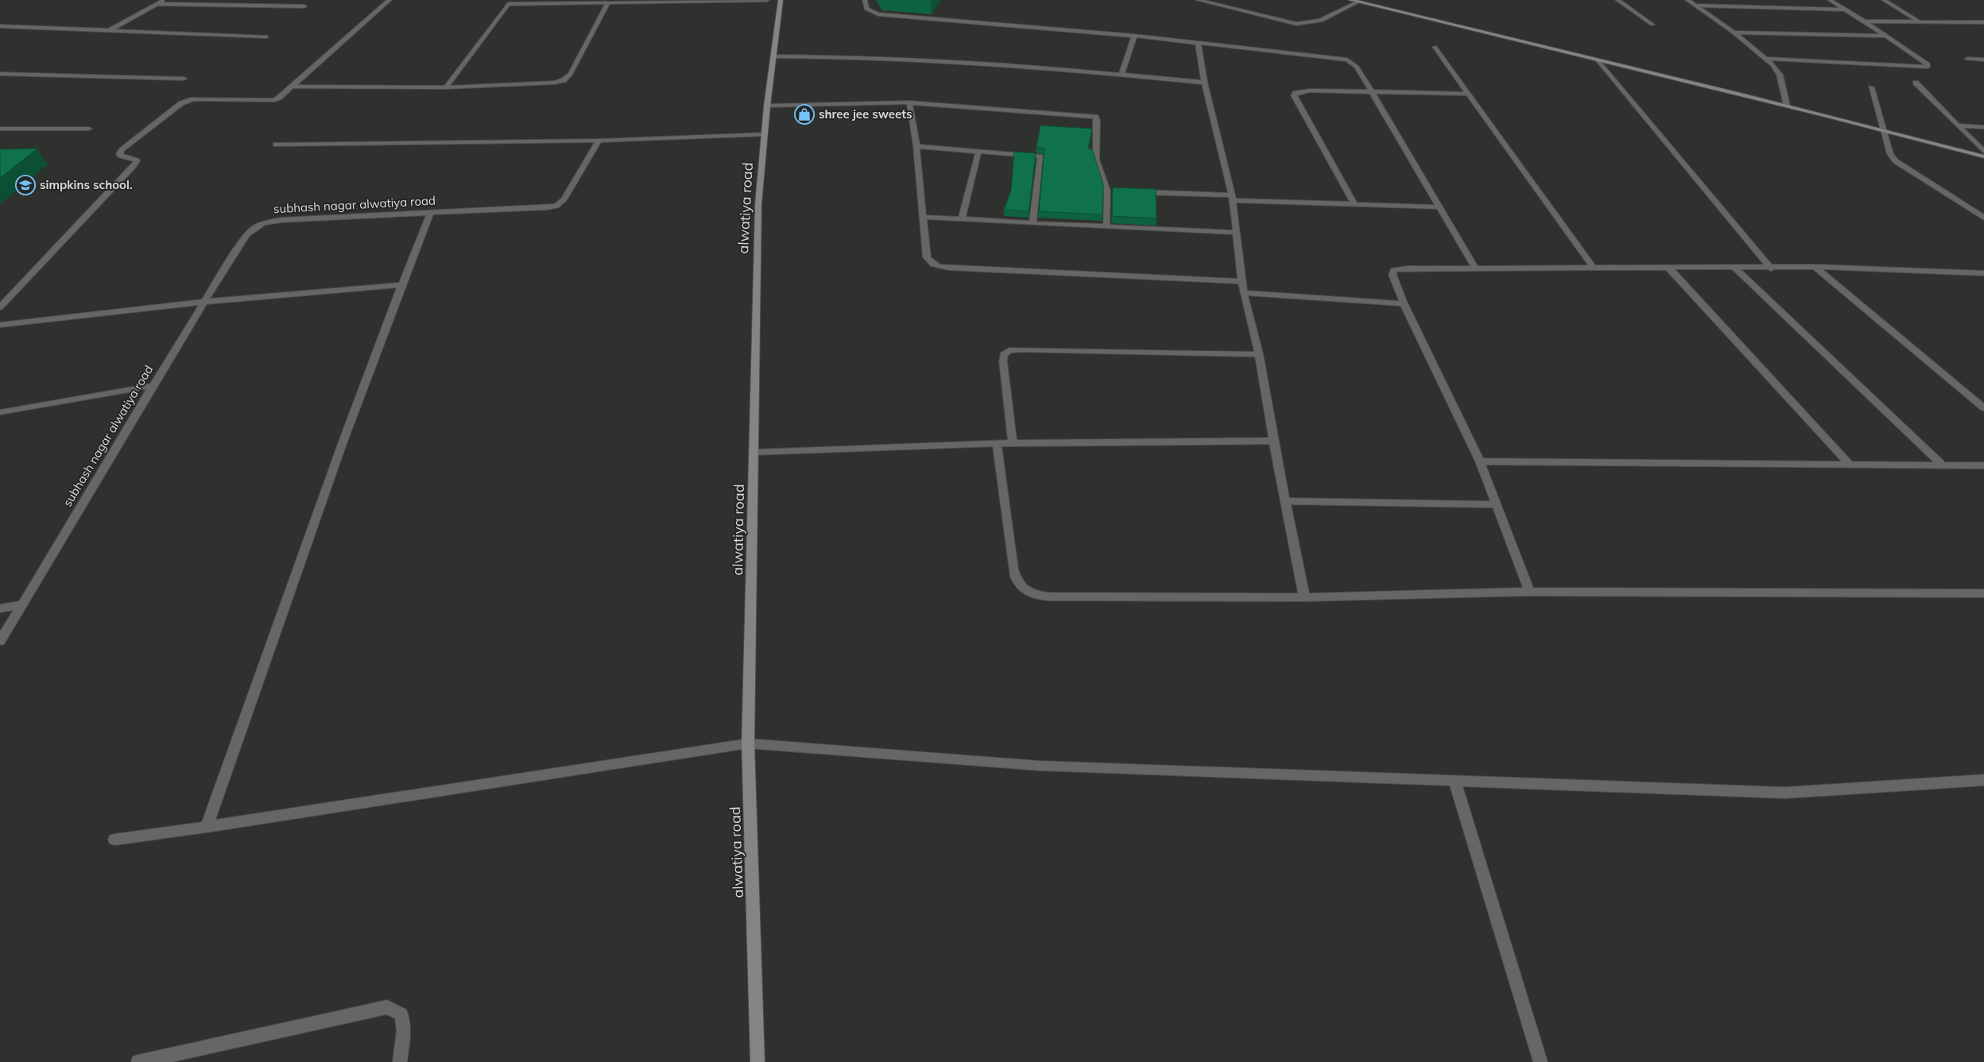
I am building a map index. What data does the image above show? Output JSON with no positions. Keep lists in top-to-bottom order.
{
  "streets": {
    "street": ["subhash nagar alwatiya road", "alwatiya road"]
  },
  "places": {
    "shop": ["shree jee sweets"],
    "school or university": ["simpkins school."]
  }
}
